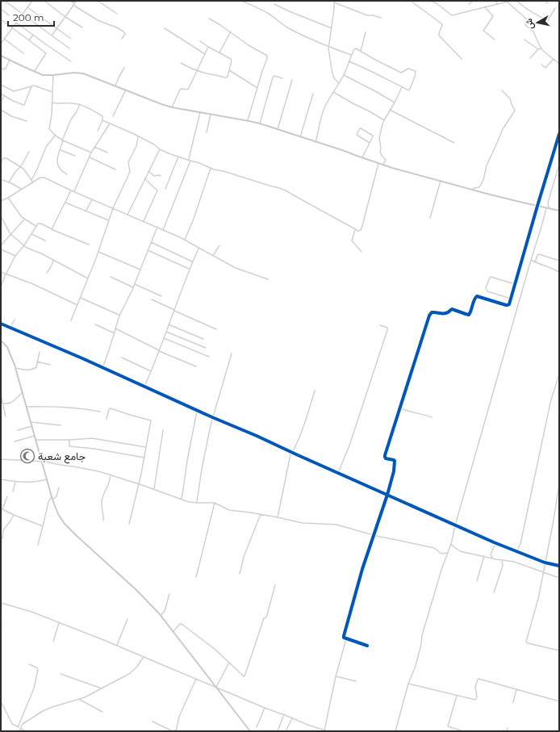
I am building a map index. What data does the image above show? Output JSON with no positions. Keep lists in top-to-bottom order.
{
  "places": {
    "mosque": ["جامع شعبة"]
  },
  "scale_bar": "200 m",
  "north": "left"
}
